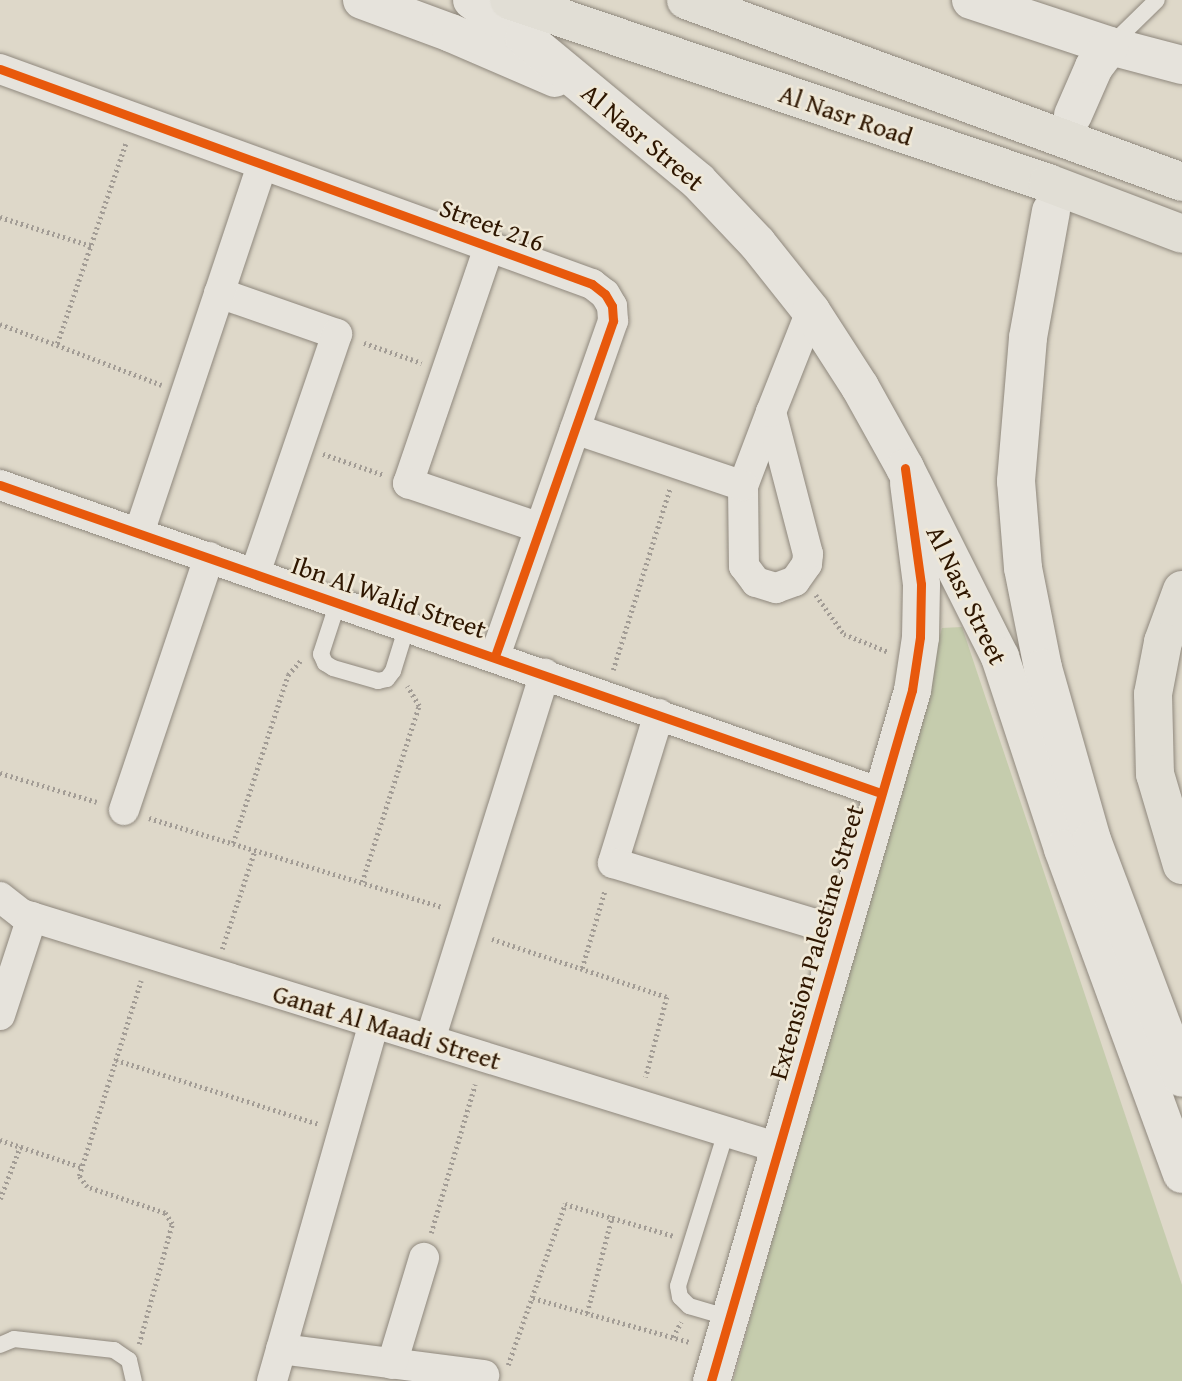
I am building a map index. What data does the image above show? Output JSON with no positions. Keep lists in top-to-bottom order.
{
  "streets": {
    "highway": ["Al Nasr Road"],
    "main road": ["Al Nasr Street"],
    "street": [
      "Street 216",
      "Ibn Al Walid Street",
      "Extension Palestine Street",
      "Ganat Al Maadi Street"
    ]
  },
  "crossings": [
    ["Al Nasr Street", "Extension Palestine Street"],
    ["Street 216", "Ibn Al Walid Street"],
    ["Ibn Al Walid Street", "Extension Palestine Street"],
    ["Extension Palestine Street", "Ganat Al Maadi Street"]
  ]
}
